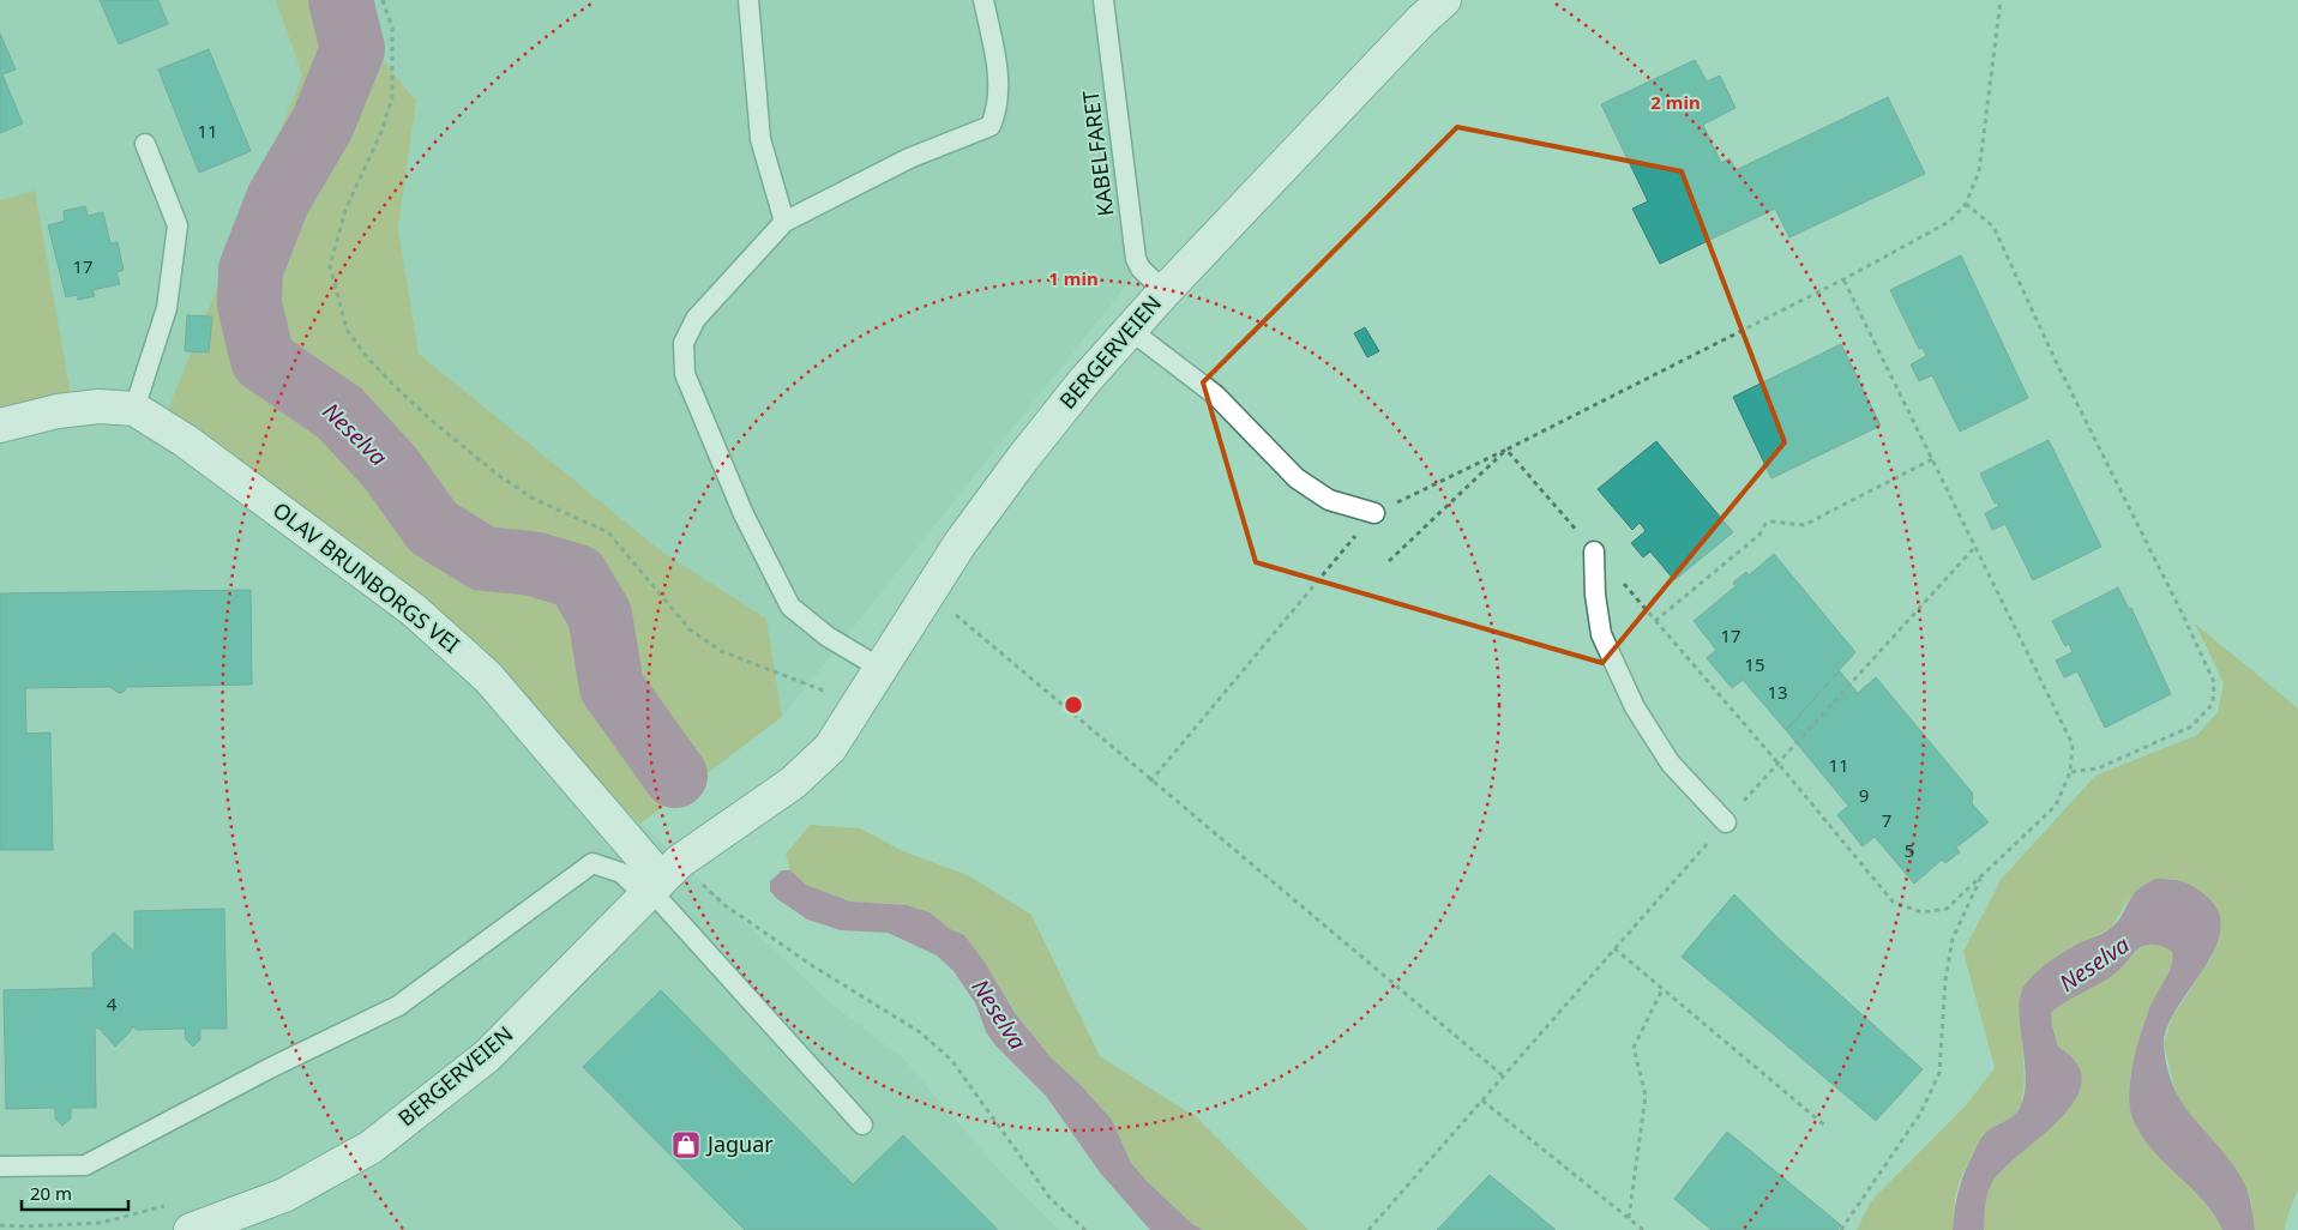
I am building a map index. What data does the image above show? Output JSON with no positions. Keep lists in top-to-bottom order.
{
  "streets": {
    "street": ["BERGERVEIEN", "OLAV BRUNBORGS VEI"],
    "lane": ["KABELFARET"]
  },
  "crossings": [
    ["KABELFARET", "BERGERVEIEN"],
    ["BERGERVEIEN", "OLAV BRUNBORGS VEI"]
  ],
  "water": ["Neselva"],
  "places": {
    "shop": ["Jaguar"]
  },
  "house_numbers": [
    "11",
    "17",
    "17",
    "15",
    "13",
    "11",
    "9",
    "7",
    "5",
    "4"
  ],
  "scale_bar": "20 m",
  "rings": ["2 min", "1 min"]
}
